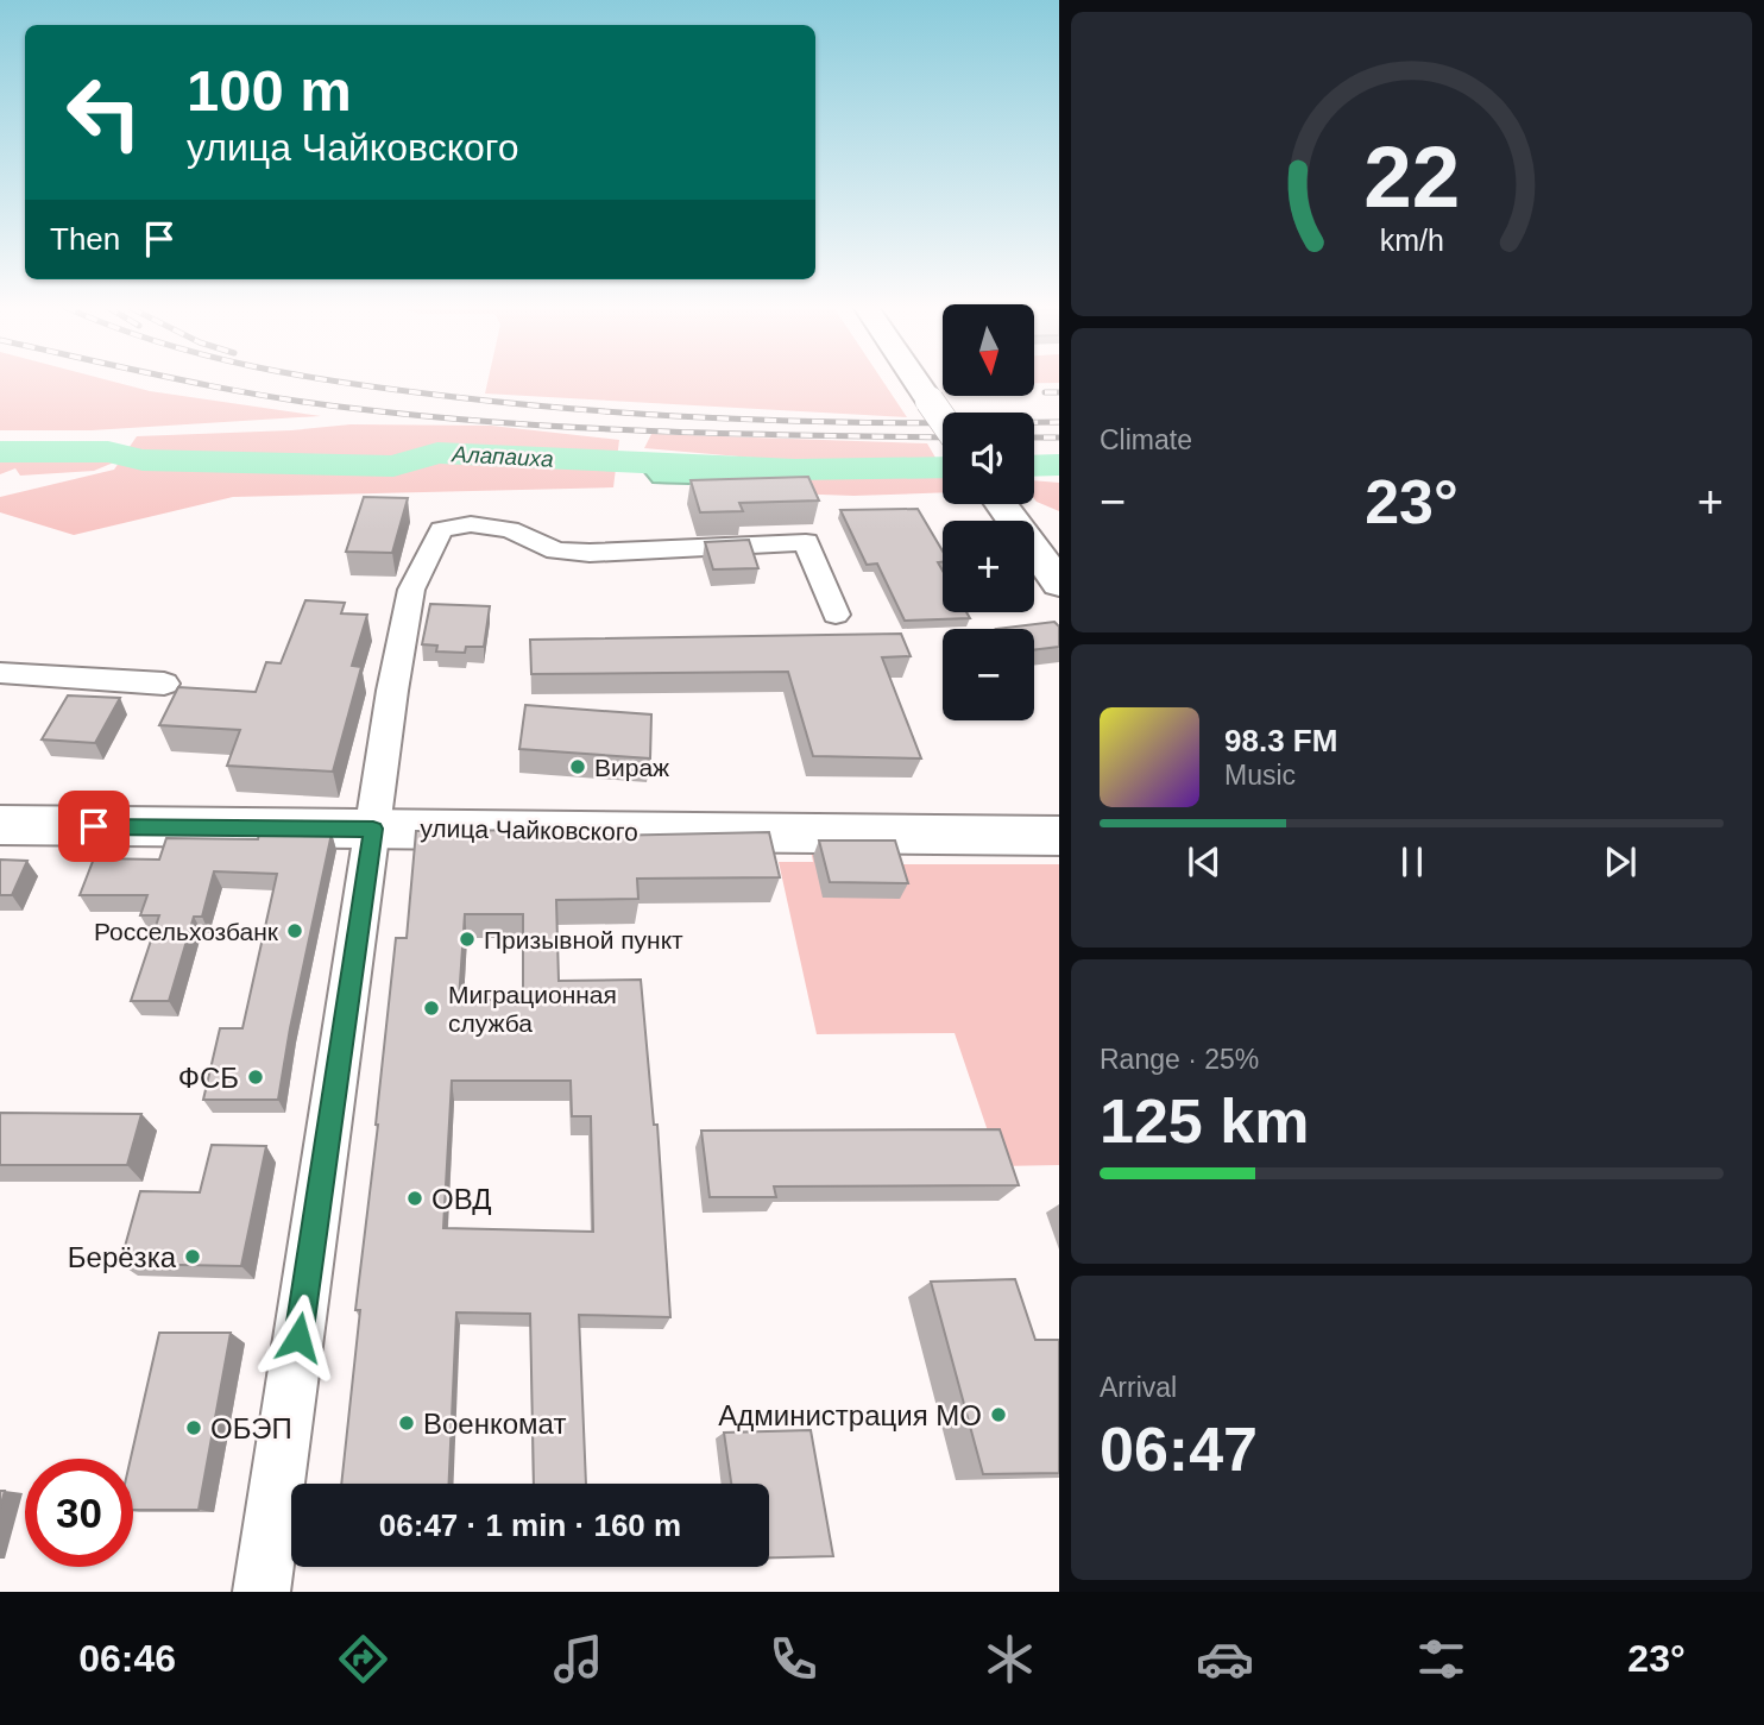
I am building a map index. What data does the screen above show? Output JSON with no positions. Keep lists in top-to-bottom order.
{
  "streets": {
    "main road": ["улица Чайковского"]
  },
  "water": ["Алапаиха"],
  "places": [
    "Вираж",
    "Россельхозбанк",
    "Призывной пункт",
    "Миграционная служба",
    "ФСБ",
    "ОВД",
    "Берёзка",
    "Администрация МО",
    "Военкомат",
    "ОБЭП"
  ],
  "north": "bottom",
  "page": {
    "turn": ["100 m", "улица Чайковского"],
    "then": "Then",
    "map_buttons": ["+", "−"],
    "tile": [
      "Climate",
      ["Range · 25%", "125 km"],
      ["Arrival", "06:47"]
    ],
    "heat": ["−", "23°", "+"],
    "song": ["98.3 FM", "Music"],
    "limit": "30",
    "trip": "06:47 · 1 min · 160 m",
    "tabs": ["06:46", "23°"],
    "gauge": ["22", "km/h"]
  }
}
